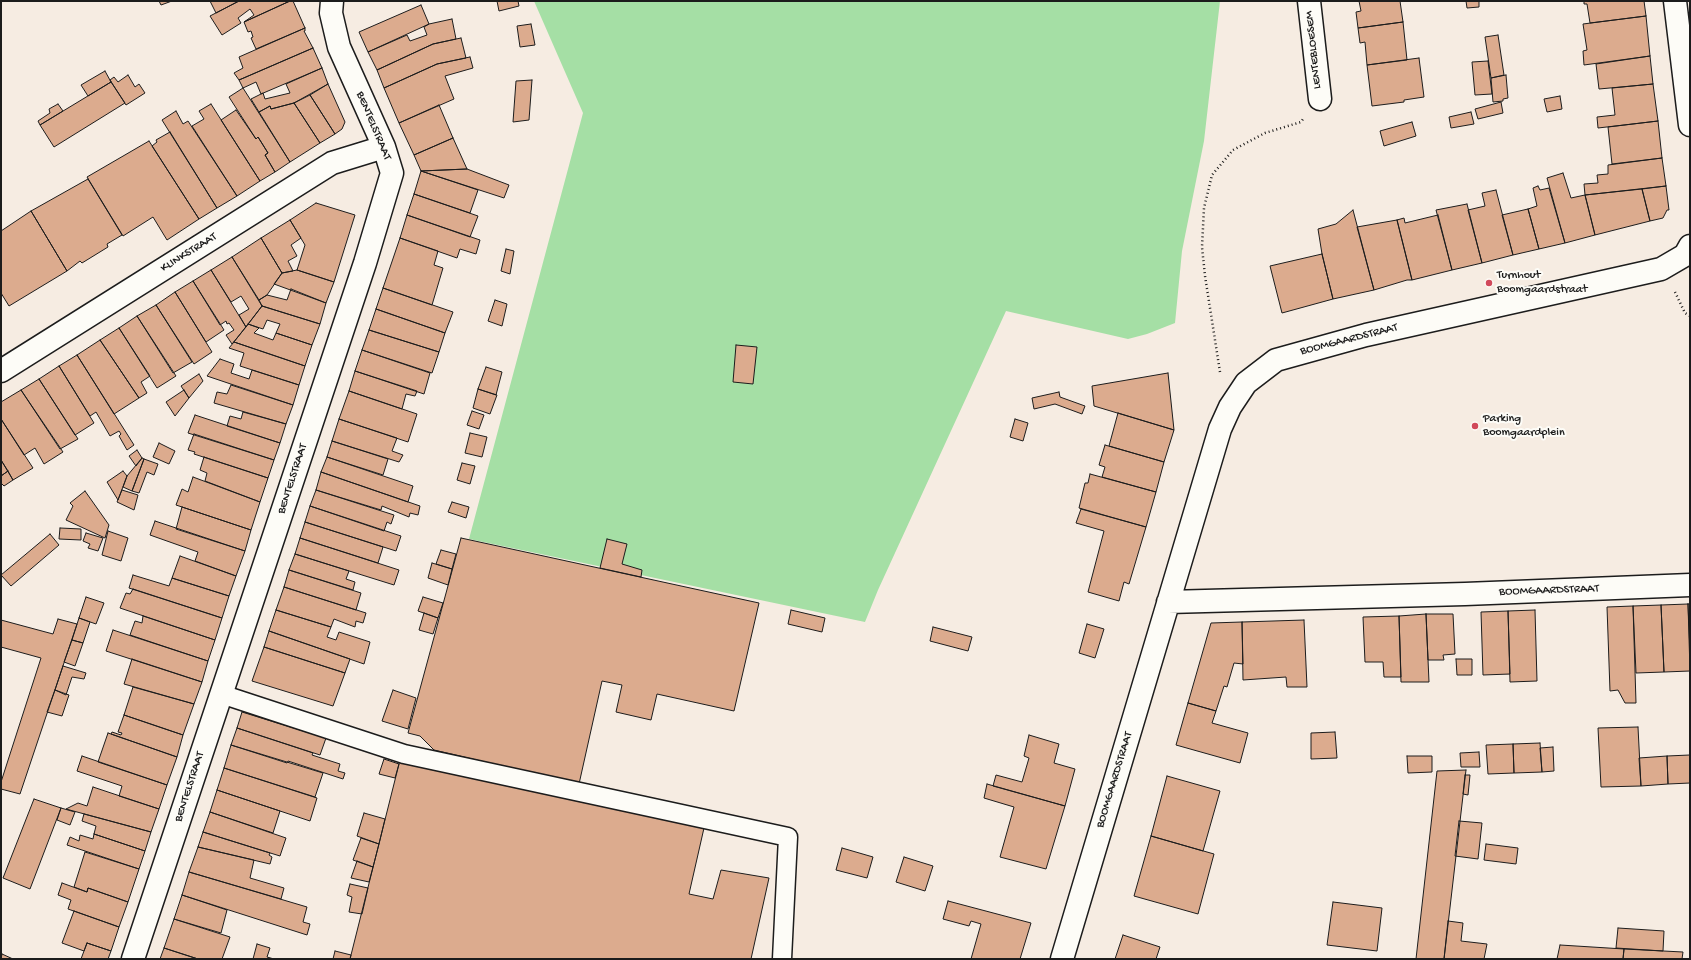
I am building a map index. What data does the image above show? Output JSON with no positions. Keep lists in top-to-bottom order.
{
  "streets": {
    "street": [
      "LENTEBLOESEM",
      "BENTELSTRAAT",
      "KLINKSTRAAT",
      "BOOMGAARDSTRAAT"
    ]
  },
  "crossings": [
    ["BENTELSTRAAT", "KLINKSTRAAT"]
  ],
  "places": ["Turnhout Boomgaardstraat", "Parking Boomgaardplein"]
}
